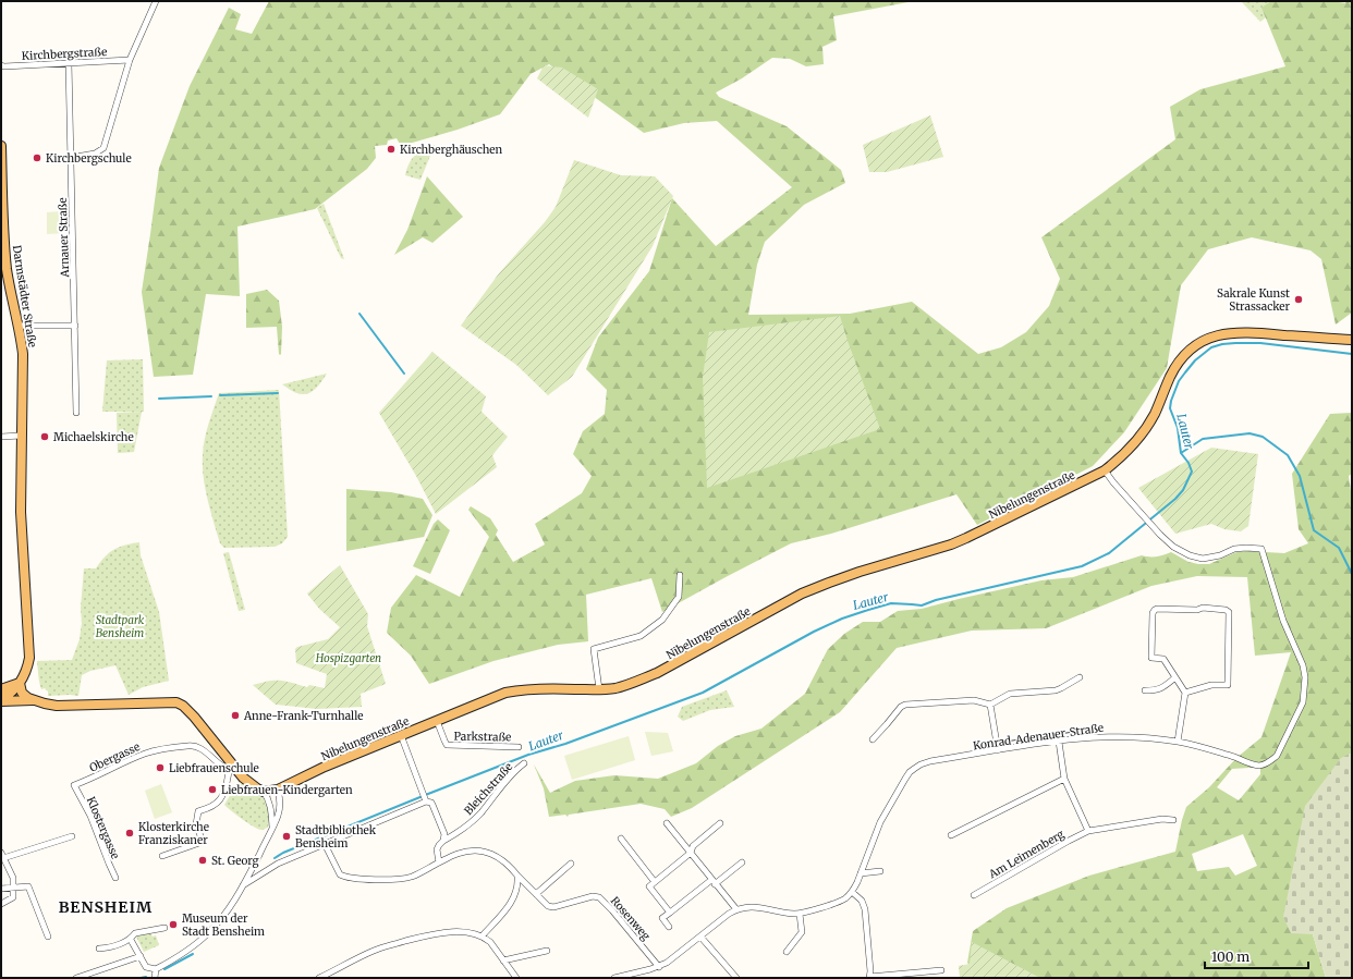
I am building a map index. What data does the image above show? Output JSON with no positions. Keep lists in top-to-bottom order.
{
  "streets": {
    "main road": ["Darmstädter Straße", "Nibelungenstraße"],
    "street": [
      "Kirchbergstraße",
      "Arnauer Straße",
      "Parkstraße",
      "Konrad-Adenauer-Straße",
      "Obergasse",
      "Bleichstraße",
      "Klostergasse",
      "Am Leimenberg",
      "Rosenweg"
    ]
  },
  "crossings": [
    ["Kirchbergstraße", "Arnauer Straße"],
    ["Nibelungenstraße", "Parkstraße"],
    ["Nibelungenstraße", "Konrad-Adenauer-Straße"],
    ["Obergasse", "Klostergasse"]
  ],
  "districts": ["BENSHEIM"],
  "water": ["Lauter"],
  "parks": ["Stadtpark Bensheim", "Hospizgarten"],
  "places": [
    "Kirchberghäuschen",
    "Kirchbergschule",
    "Sakrale Kunst Strassacker",
    "Michaelskirche",
    "Anne-Frank-Turnhalle",
    "Liebfrauenschule",
    "Liebfrauen-Kindergarten",
    "Klosterkirche Franziskaner",
    "Stadtbibliothek Bensheim",
    "St. Georg",
    "Museum der Stadt Bensheim"
  ],
  "scale_bar": "100 m"
}
